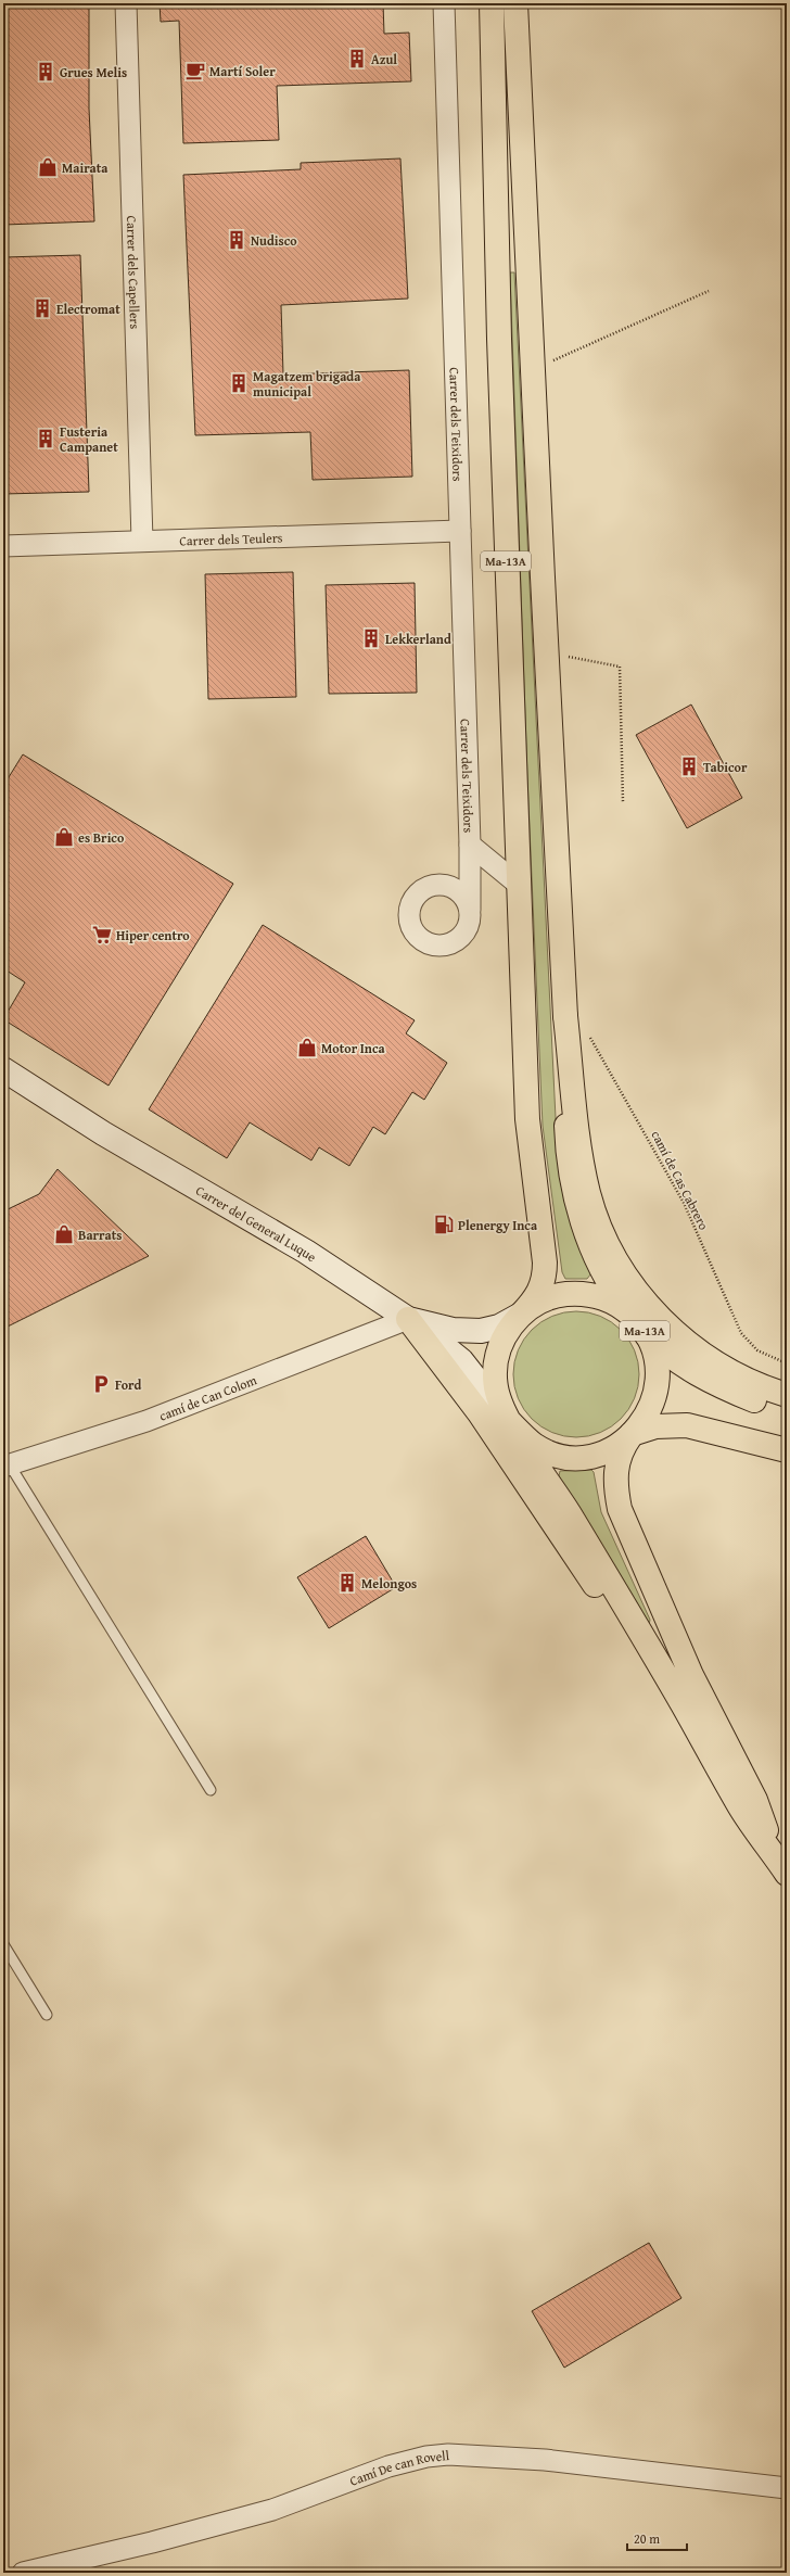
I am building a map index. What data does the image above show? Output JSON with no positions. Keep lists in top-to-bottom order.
{
  "streets": {
    "main road": ["Ma-13A", "Carrer del General Luque"],
    "street": [
      "Carrer dels Capellers",
      "Carrer dels Teixidors",
      "Carrer dels Teulers",
      "camí de Can Colom",
      "Camí De can Rovell"
    ],
    "path": ["camí de Cas Cabrero"]
  },
  "crossings": [
    ["Carrer dels Capellers", "Carrer dels Teulers"],
    ["Carrer dels Teixidors", "Carrer dels Teulers"],
    ["Ma-13A", "Carrer del General Luque"],
    ["Carrer del General Luque", "camí de Can Colom"]
  ],
  "places": {
    "building": [
      "Azul",
      "Grues Melis",
      "Nudisco",
      "Electromat",
      "Magatzem brigada municipal",
      "Fusteria Campanet",
      "Lekkerland",
      "Tabicor",
      "Melongos"
    ],
    "cafe": ["Martí Soler"],
    "shop": [
      "Mairata",
      "es Brico",
      "Motor Inca",
      "Barrats"
    ],
    "supermarket": ["Hiper centro"],
    "fuel station": ["Plenergy Inca"],
    "parking": ["Ford"]
  },
  "scale_bar": "20 m"
}
